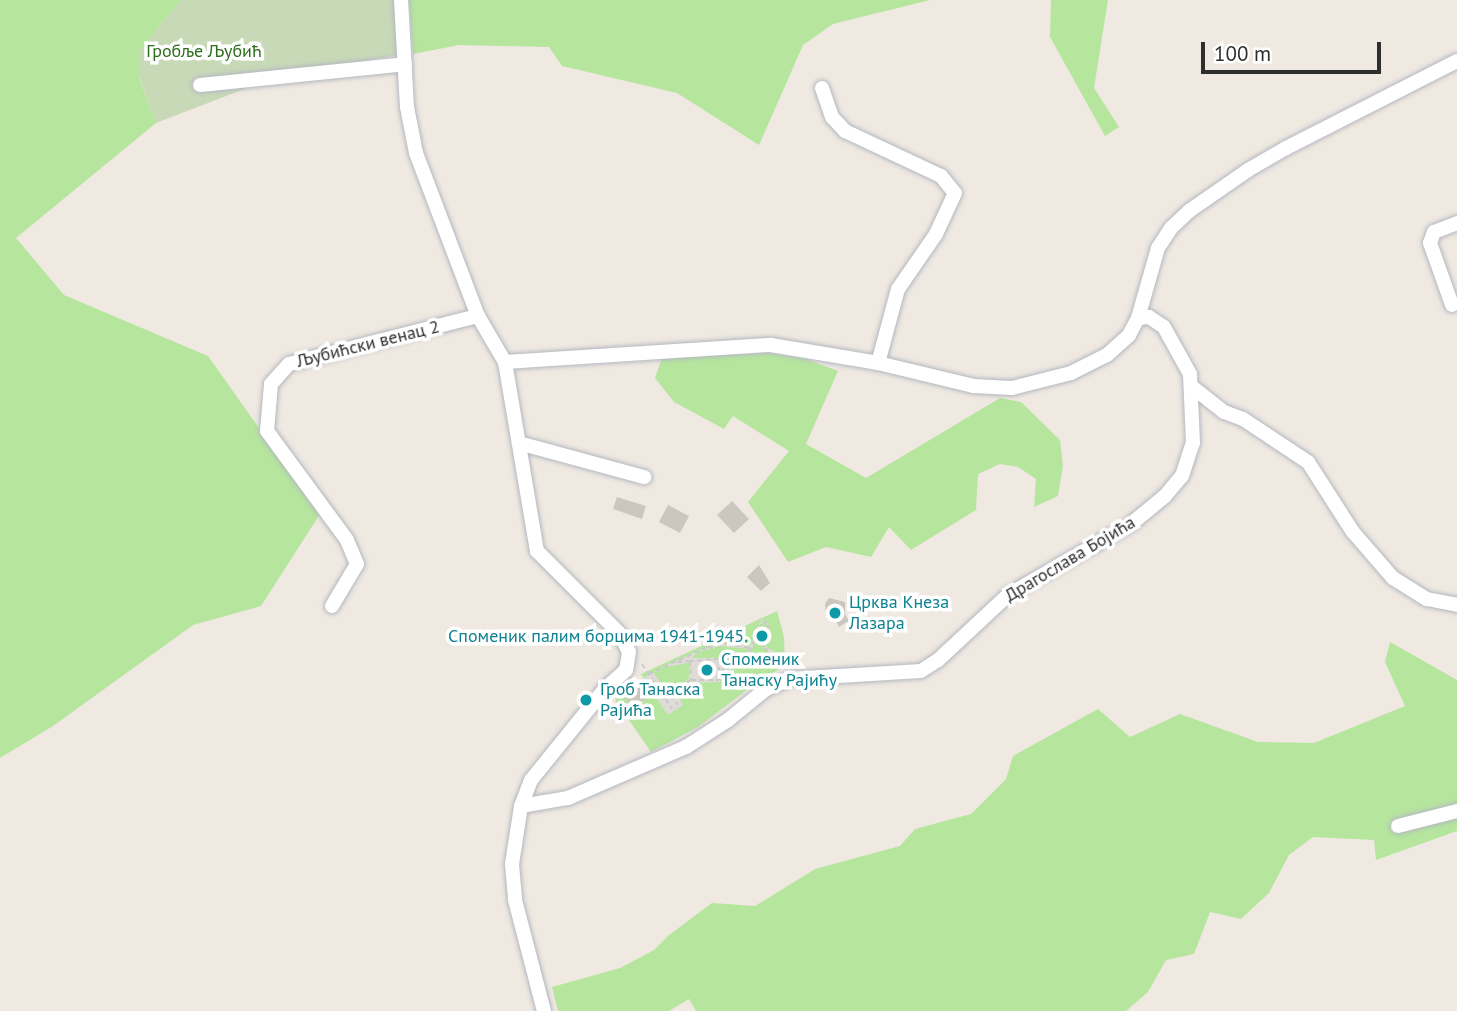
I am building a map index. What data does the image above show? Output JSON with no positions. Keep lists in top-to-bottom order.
{
  "streets": {
    "street": ["Љубићски венац 2", "Драгослава Бојића"]
  },
  "parks": ["Гробље Љубић"],
  "places": [
    "Црква Кнеза Лазара",
    "Споменик палим борцима 1941-1945.",
    "Споменик Танаску Рајићу",
    "Гроб Танаска Рајића"
  ],
  "scale_bar": "100 m"
}
